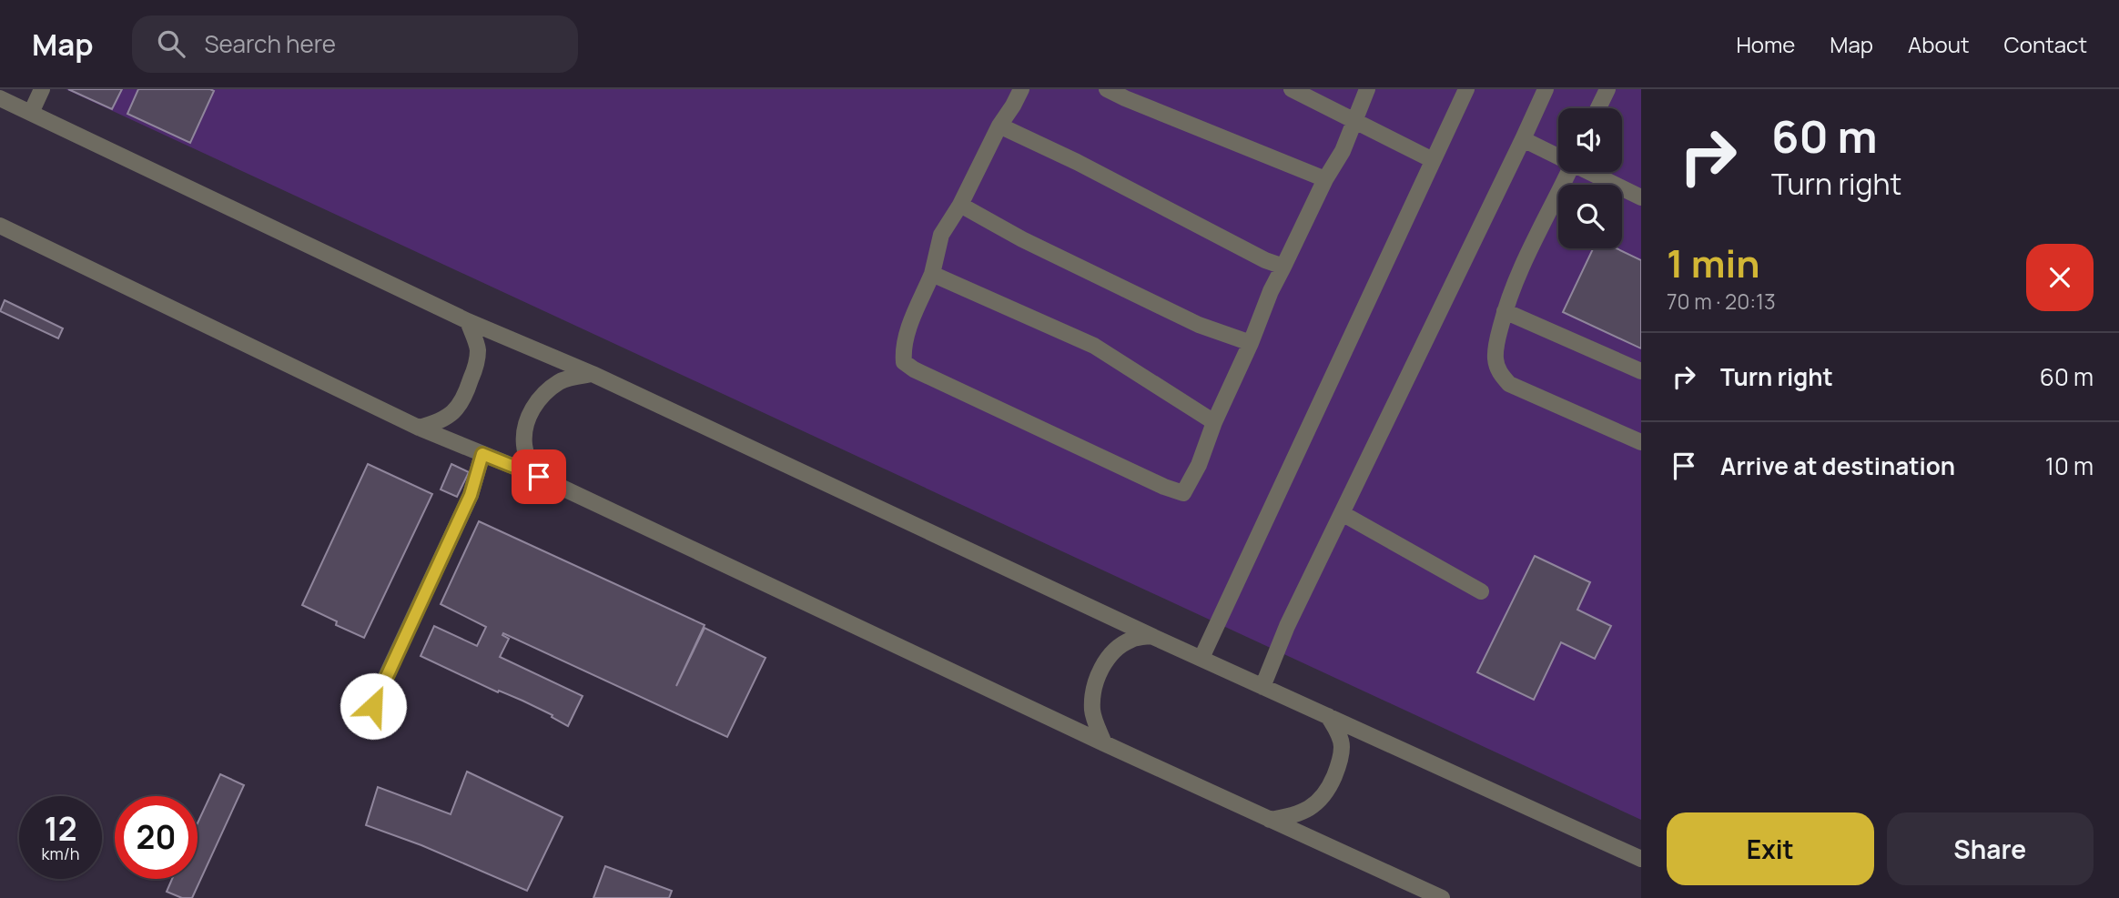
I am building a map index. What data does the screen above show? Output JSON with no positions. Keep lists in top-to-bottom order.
{
  "page": {
    "header": "Map",
    "search": "Search here",
    "nav": [
      "Home",
      "Map",
      "About",
      "Contact"
    ],
    "turn": ["60 m", "Turn right"],
    "heading": ["1 min", "70 m · 20:13"],
    "list": [
      {
        "name": "Turn right",
        "value": "60 m"
      },
      {
        "name": "Arrive at destination",
        "value": "10 m"
      }
    ],
    "speed": "12 km/h",
    "limit": "20",
    "buttons": ["Exit", "Share"]
  }
}
